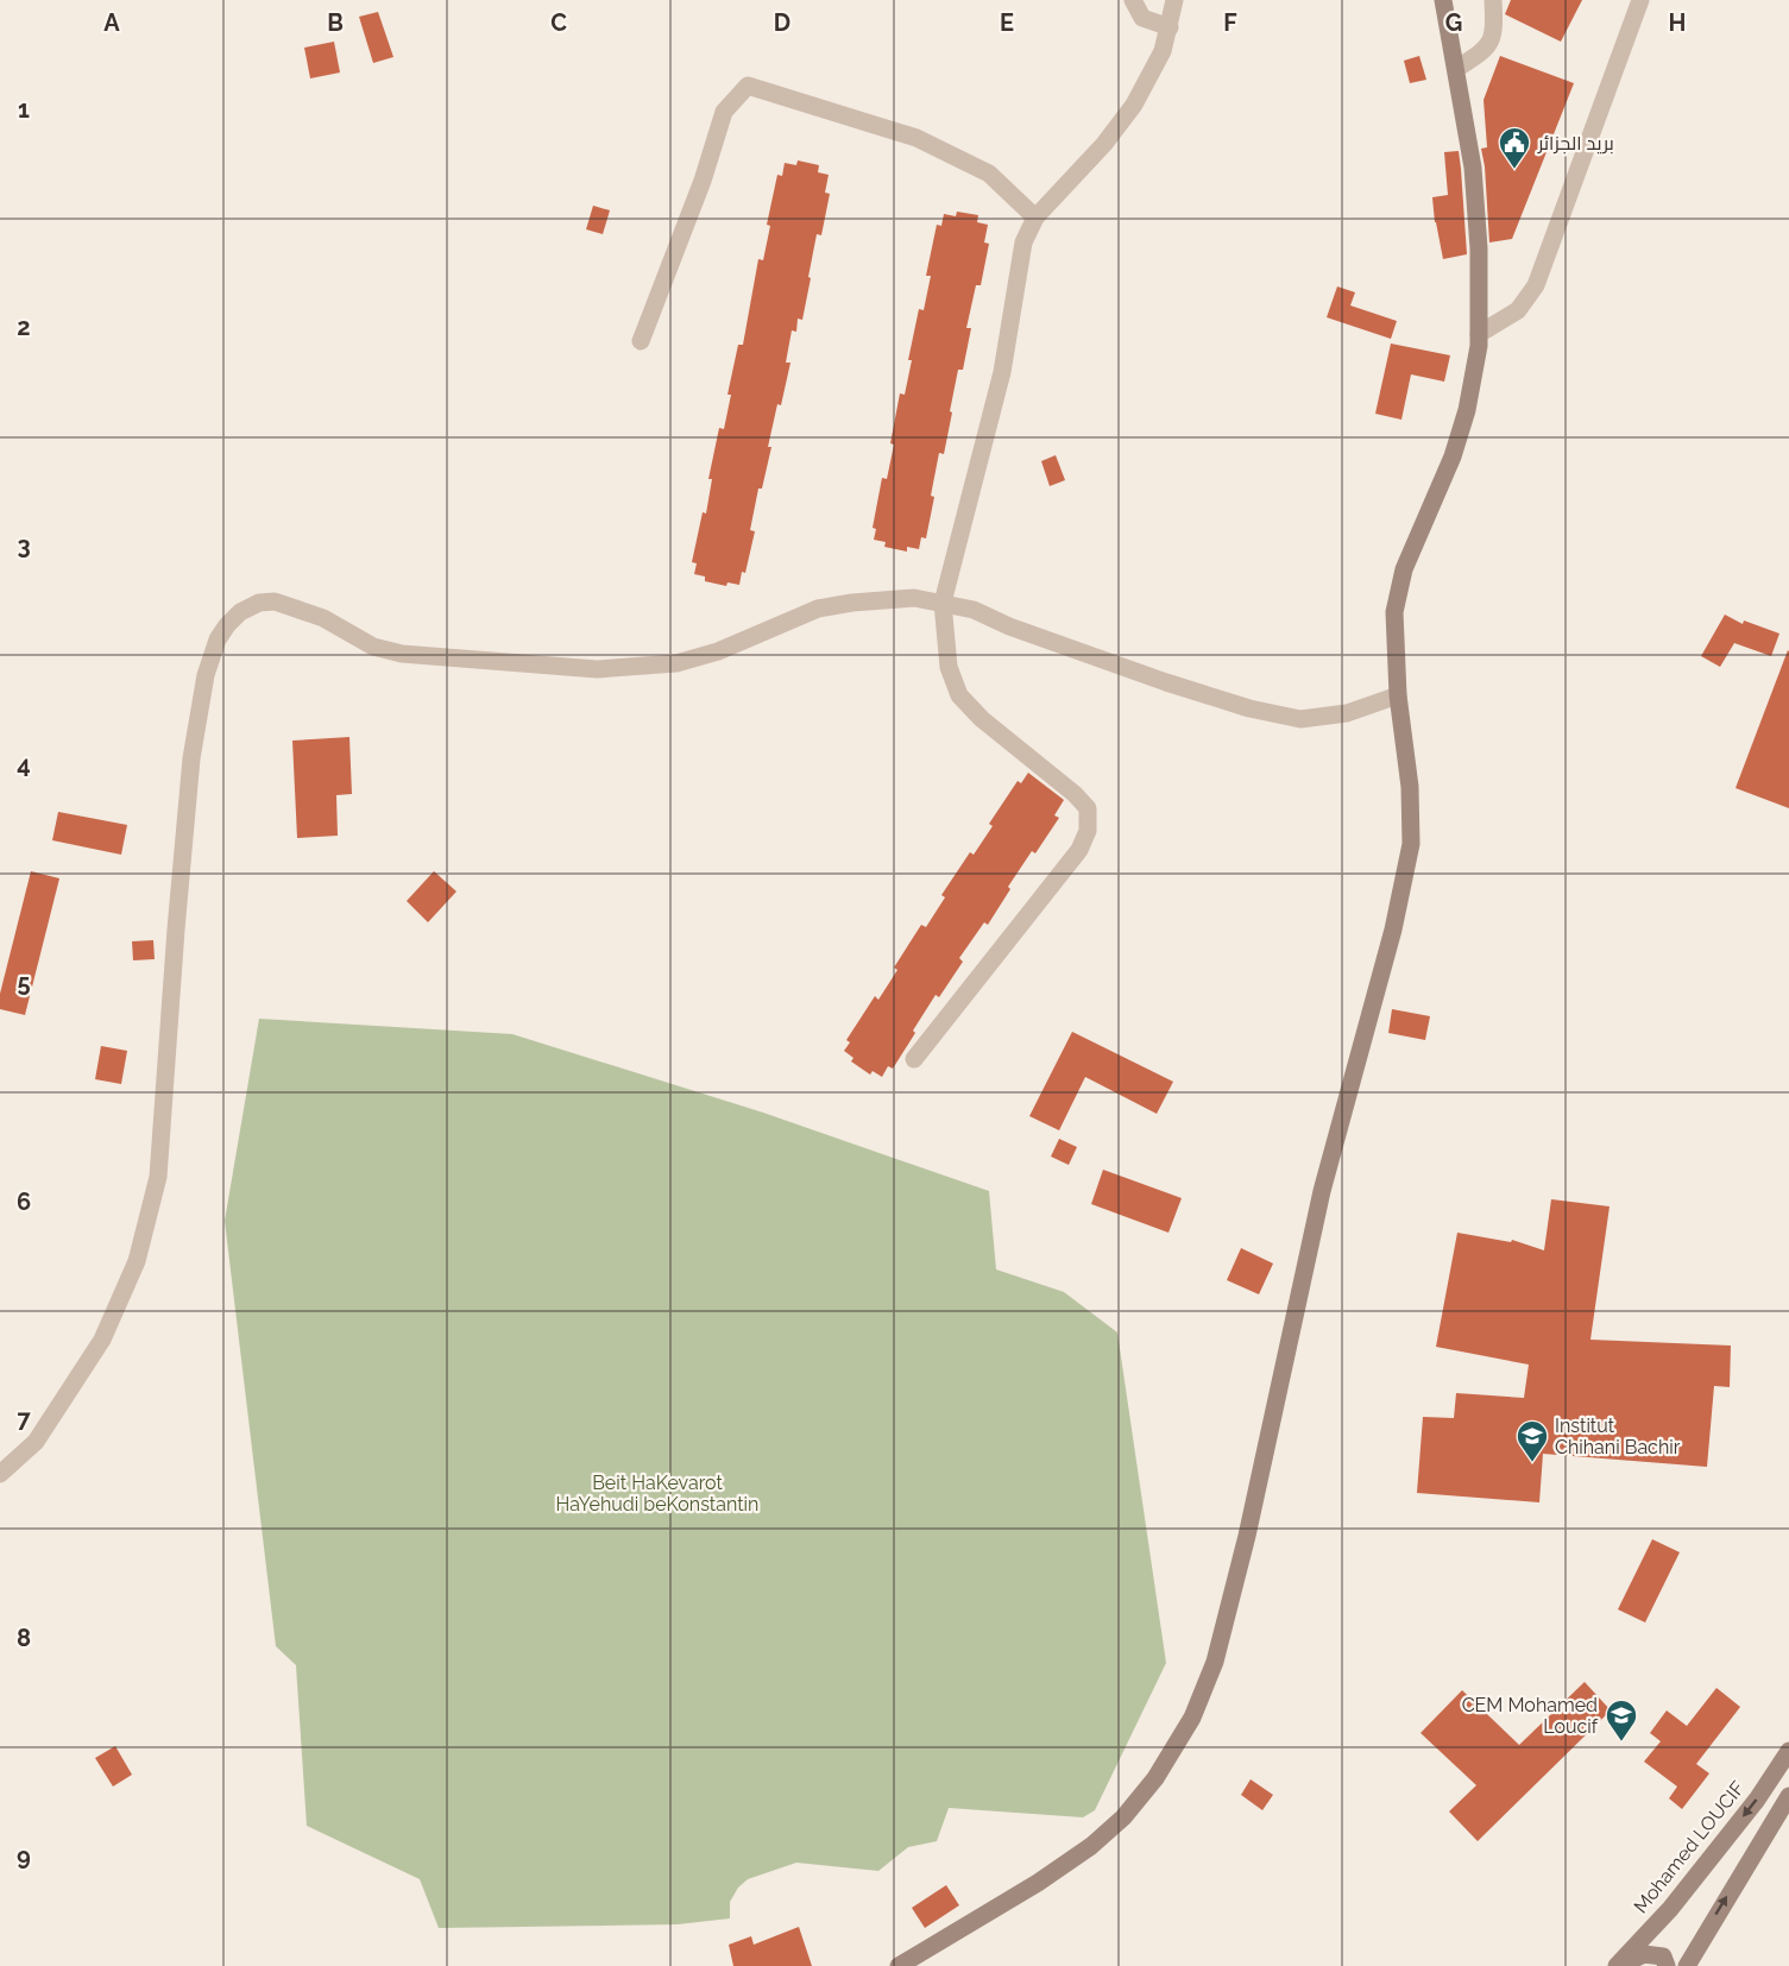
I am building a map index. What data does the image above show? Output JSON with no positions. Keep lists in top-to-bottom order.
{
  "streets": {
    "main road": ["Mohamed LOUCIF"]
  },
  "parks": ["Beit HaKevarot HaYehudi beKonstantin"],
  "places": {
    "public building": ["بريد الجزائر"],
    "school or university": ["Institut Chihani Bachir", "CEM Mohamed Loucif"]
  },
  "grid": {
    "columns": [
      "A",
      "B",
      "C",
      "D",
      "E",
      "F",
      "G",
      "H"
    ],
    "rows": [
      "1",
      "2",
      "3",
      "4",
      "5",
      "6",
      "7",
      "8",
      "9"
    ]
  }
}
